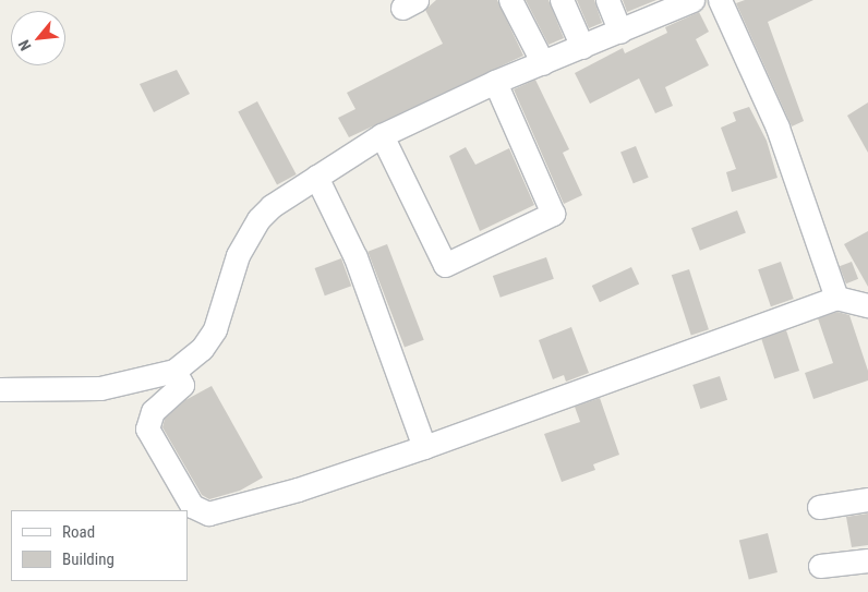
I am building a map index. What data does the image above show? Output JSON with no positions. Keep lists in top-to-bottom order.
{
  "legend": ["Road", "Building"],
  "north": "bottom left"
}
